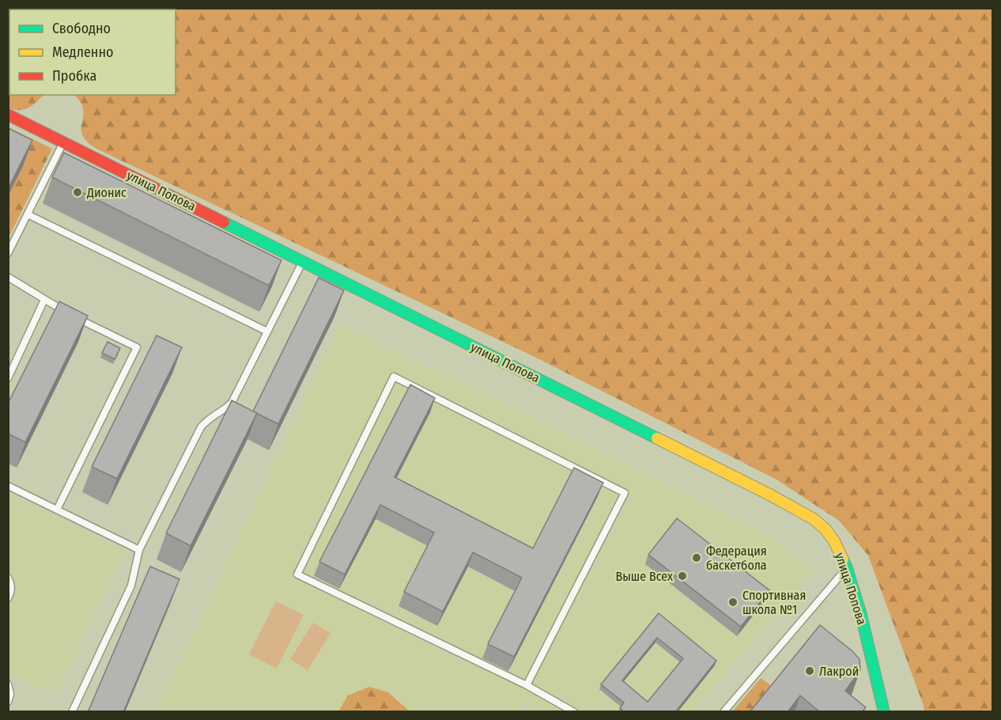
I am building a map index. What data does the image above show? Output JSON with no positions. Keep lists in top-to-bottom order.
{
  "streets": {
    "street": ["улица Попова"]
  },
  "places": [
    "Дионис",
    "Федерация баскетбола",
    "Выше Всех",
    "Спортивная школа №1",
    "Лакрой"
  ],
  "legend": ["Свободно", "Медленно", "Пробка"]
}
